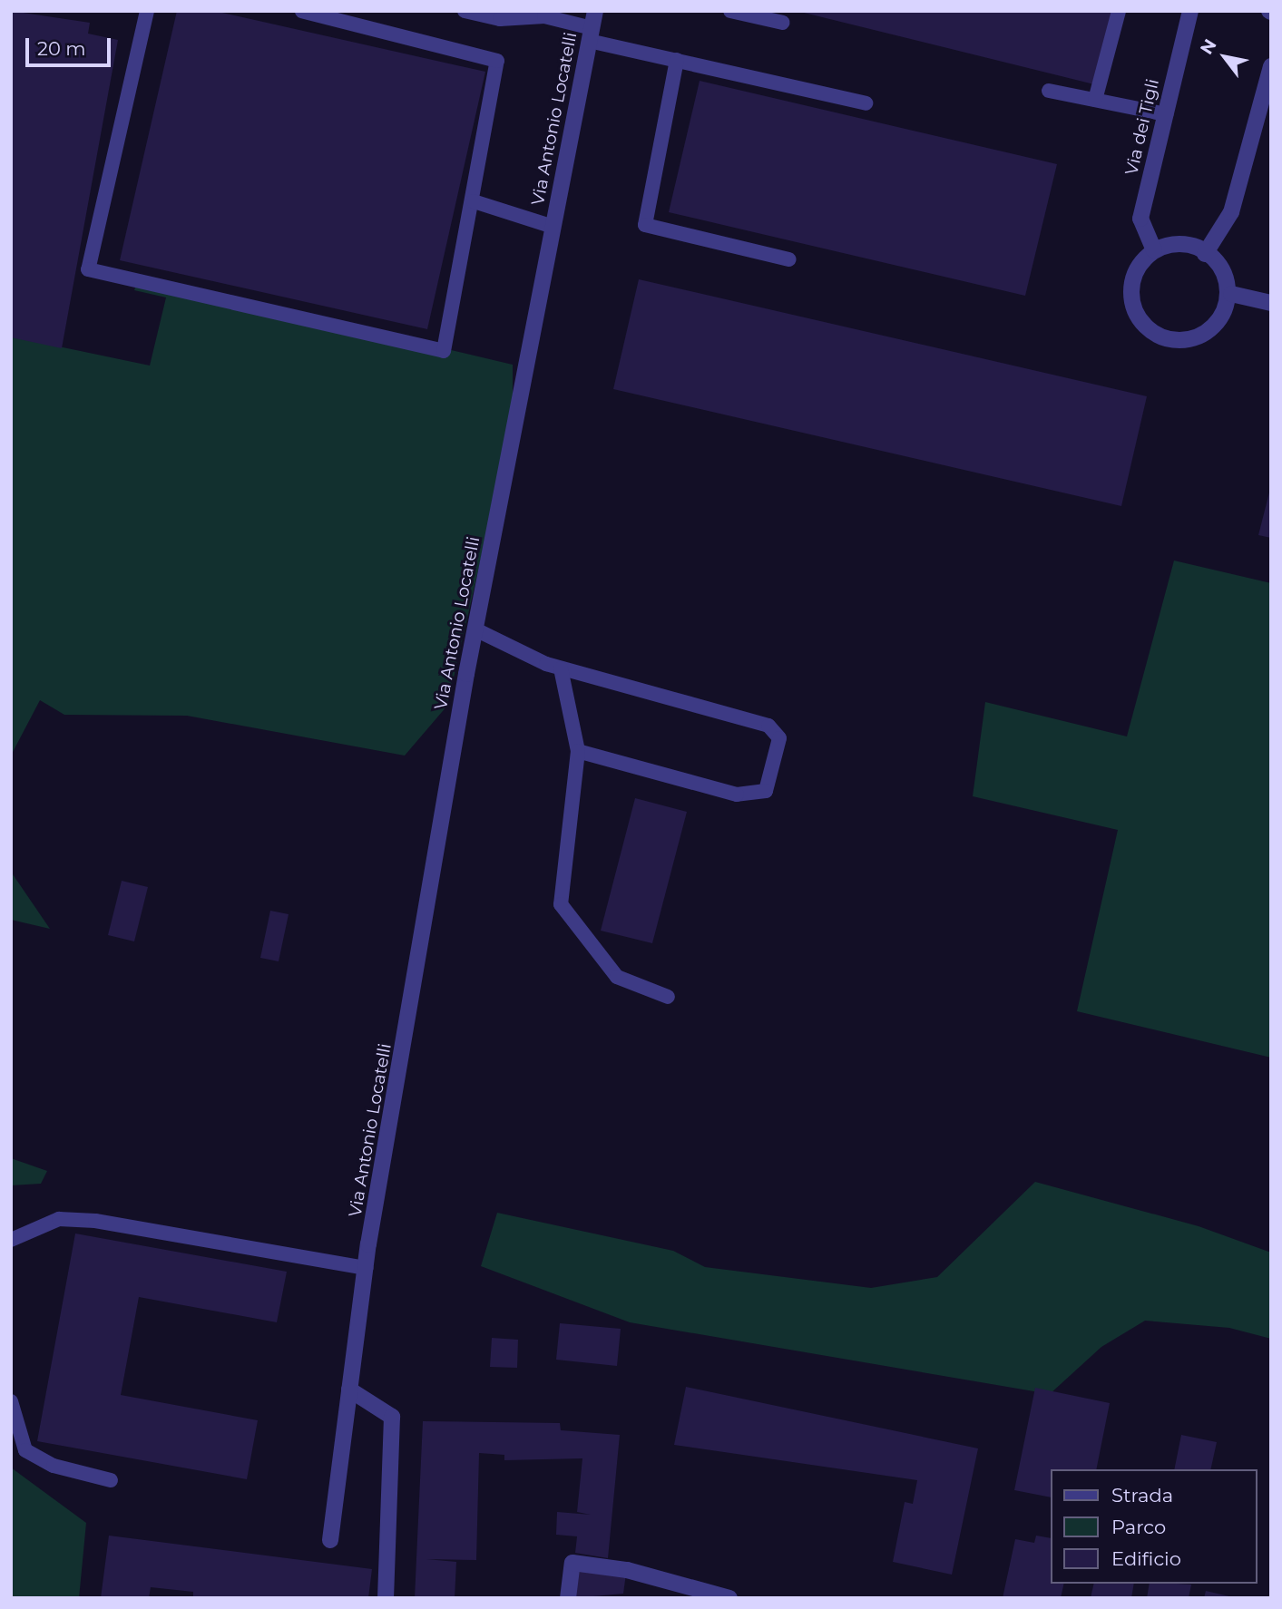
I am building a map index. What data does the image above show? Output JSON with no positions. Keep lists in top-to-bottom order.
{
  "streets": {
    "street": ["Via Antonio Locatelli", "Via dei Tigli"]
  },
  "legend": ["Strada", "Parco", "Edificio"],
  "scale_bar": "20 m",
  "north": "top left"
}
